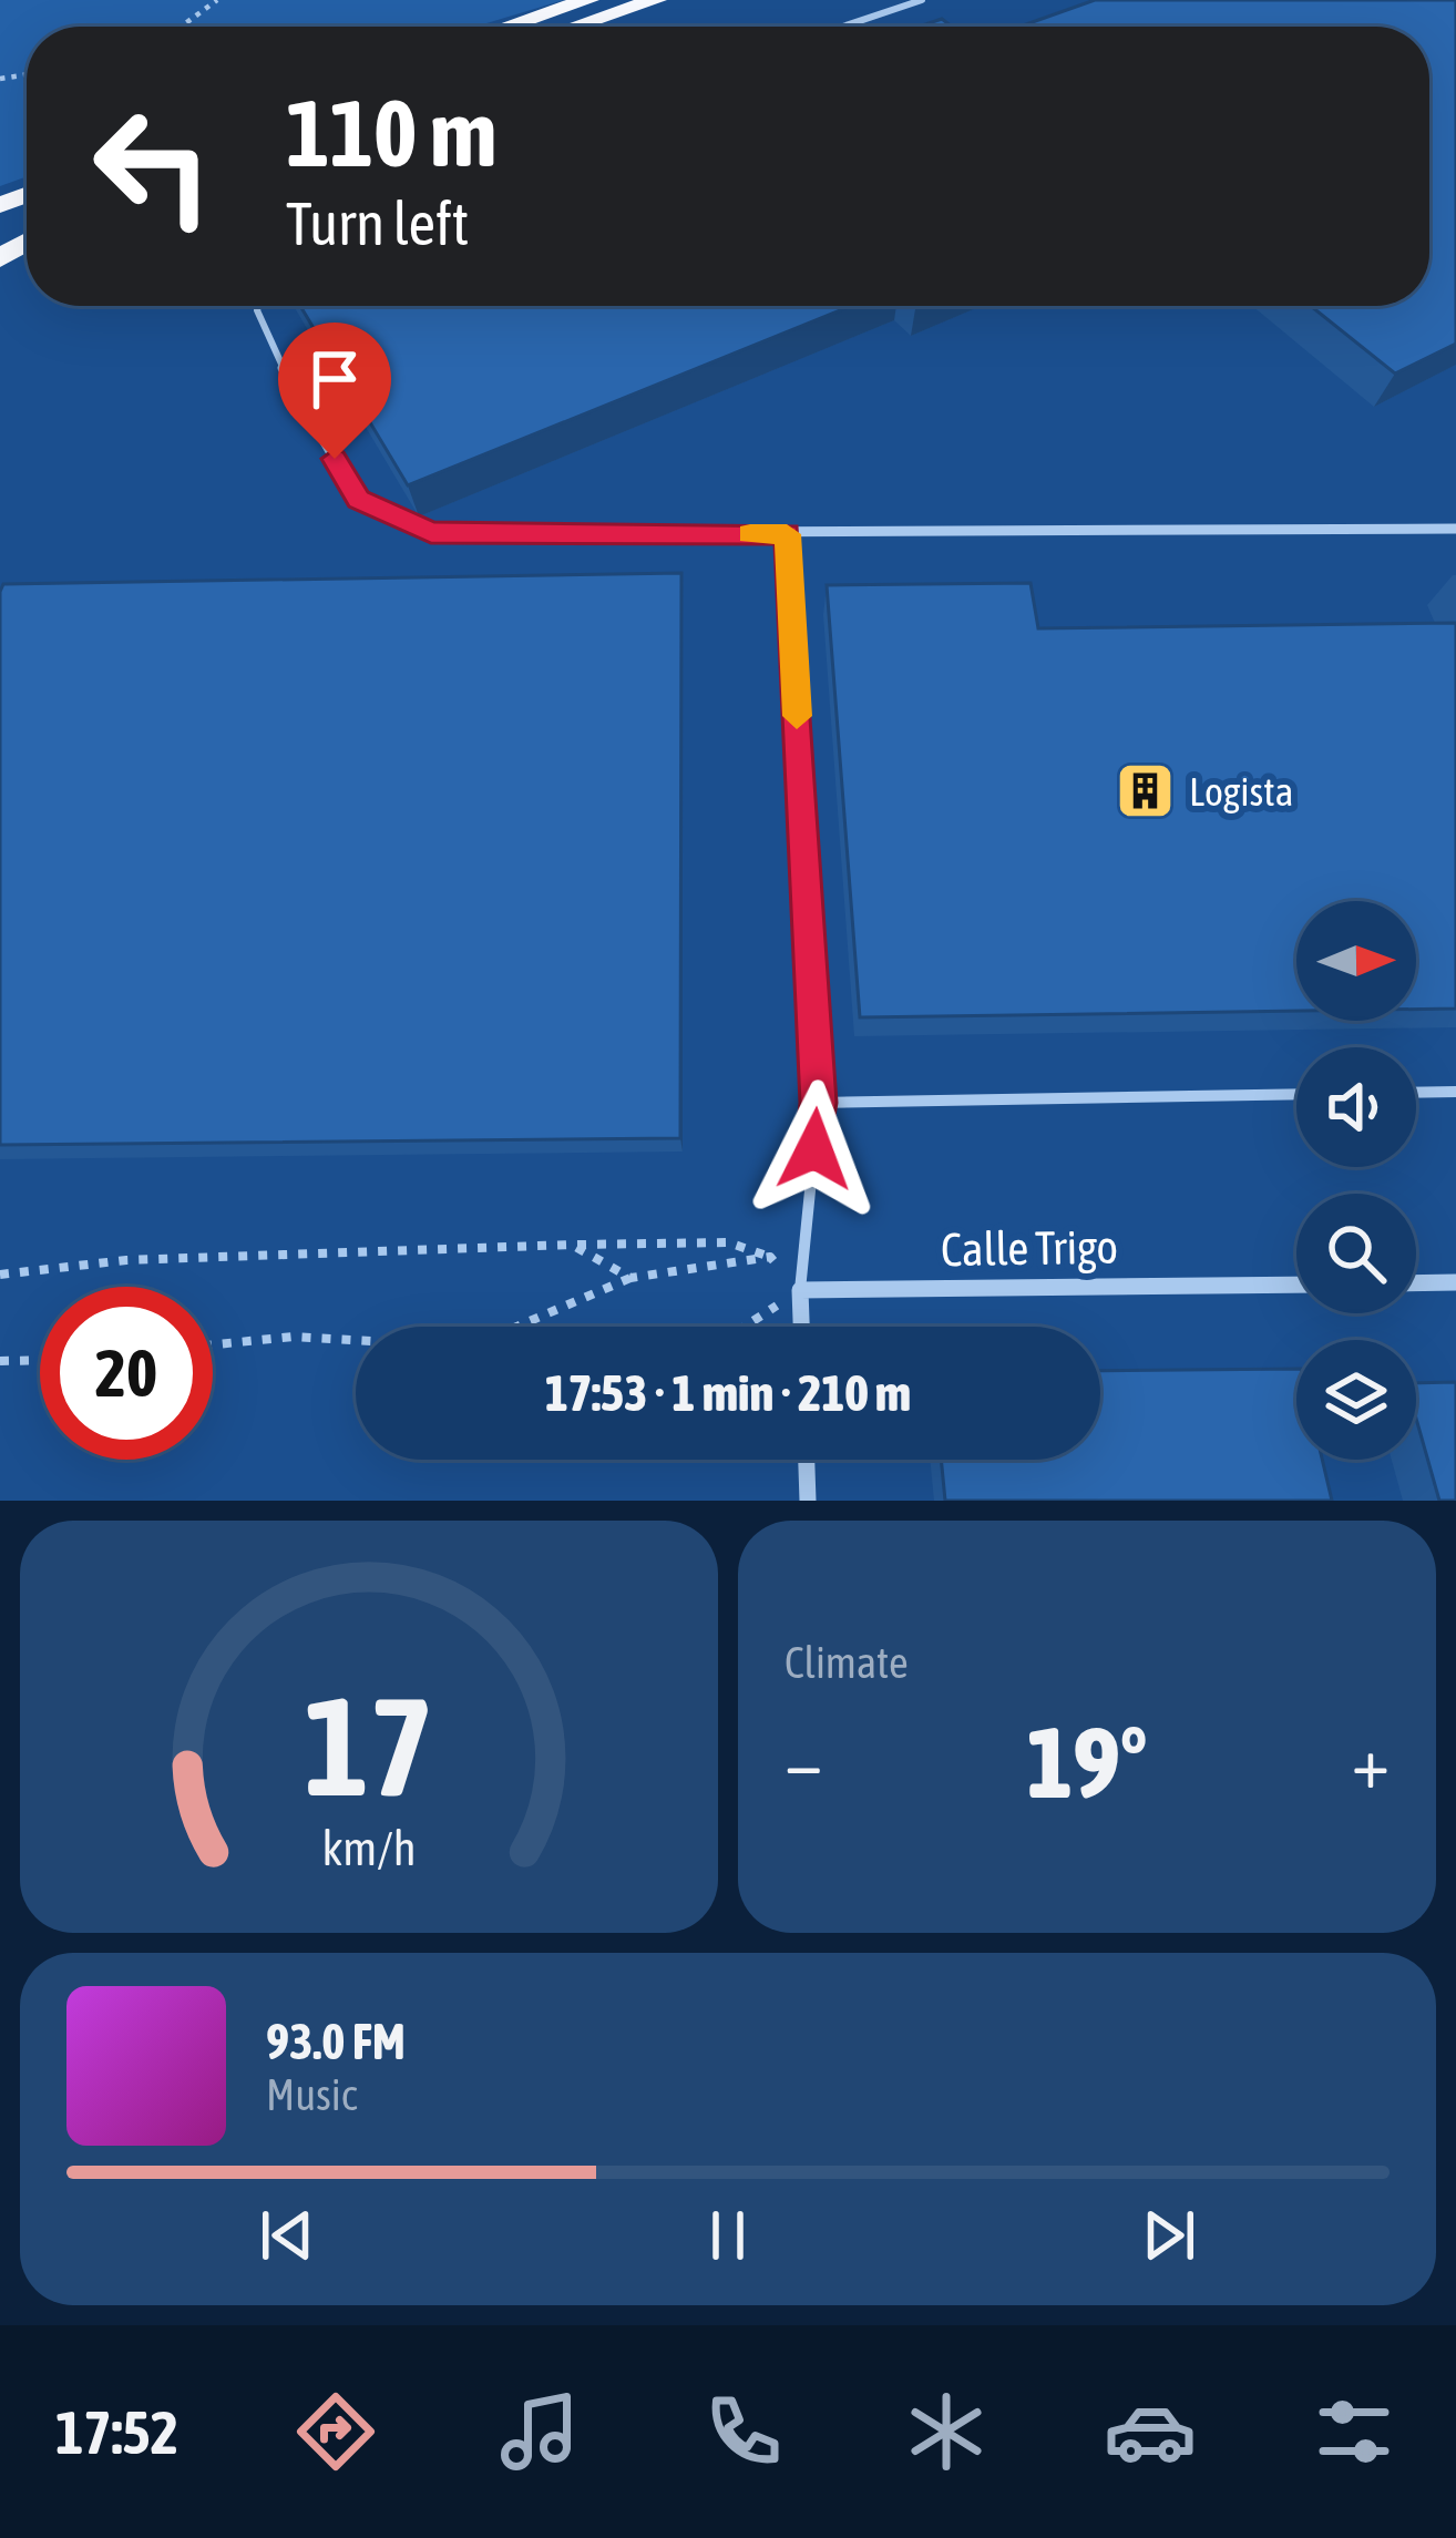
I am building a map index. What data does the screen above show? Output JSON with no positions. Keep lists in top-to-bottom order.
{
  "streets": {
    "street": ["Calle Trigo"]
  },
  "places": {
    "building": ["Logista"]
  },
  "north": "right",
  "page": {
    "turn": ["110 m", "Turn left"],
    "limit": "20",
    "trip": "17:53 · 1 min · 210 m",
    "tile": "Climate",
    "heat": ["−", "19°", "+"],
    "song": ["93.0 FM", "Music"],
    "tabs": "17:52",
    "gauge": ["17", "km/h"]
  }
}
